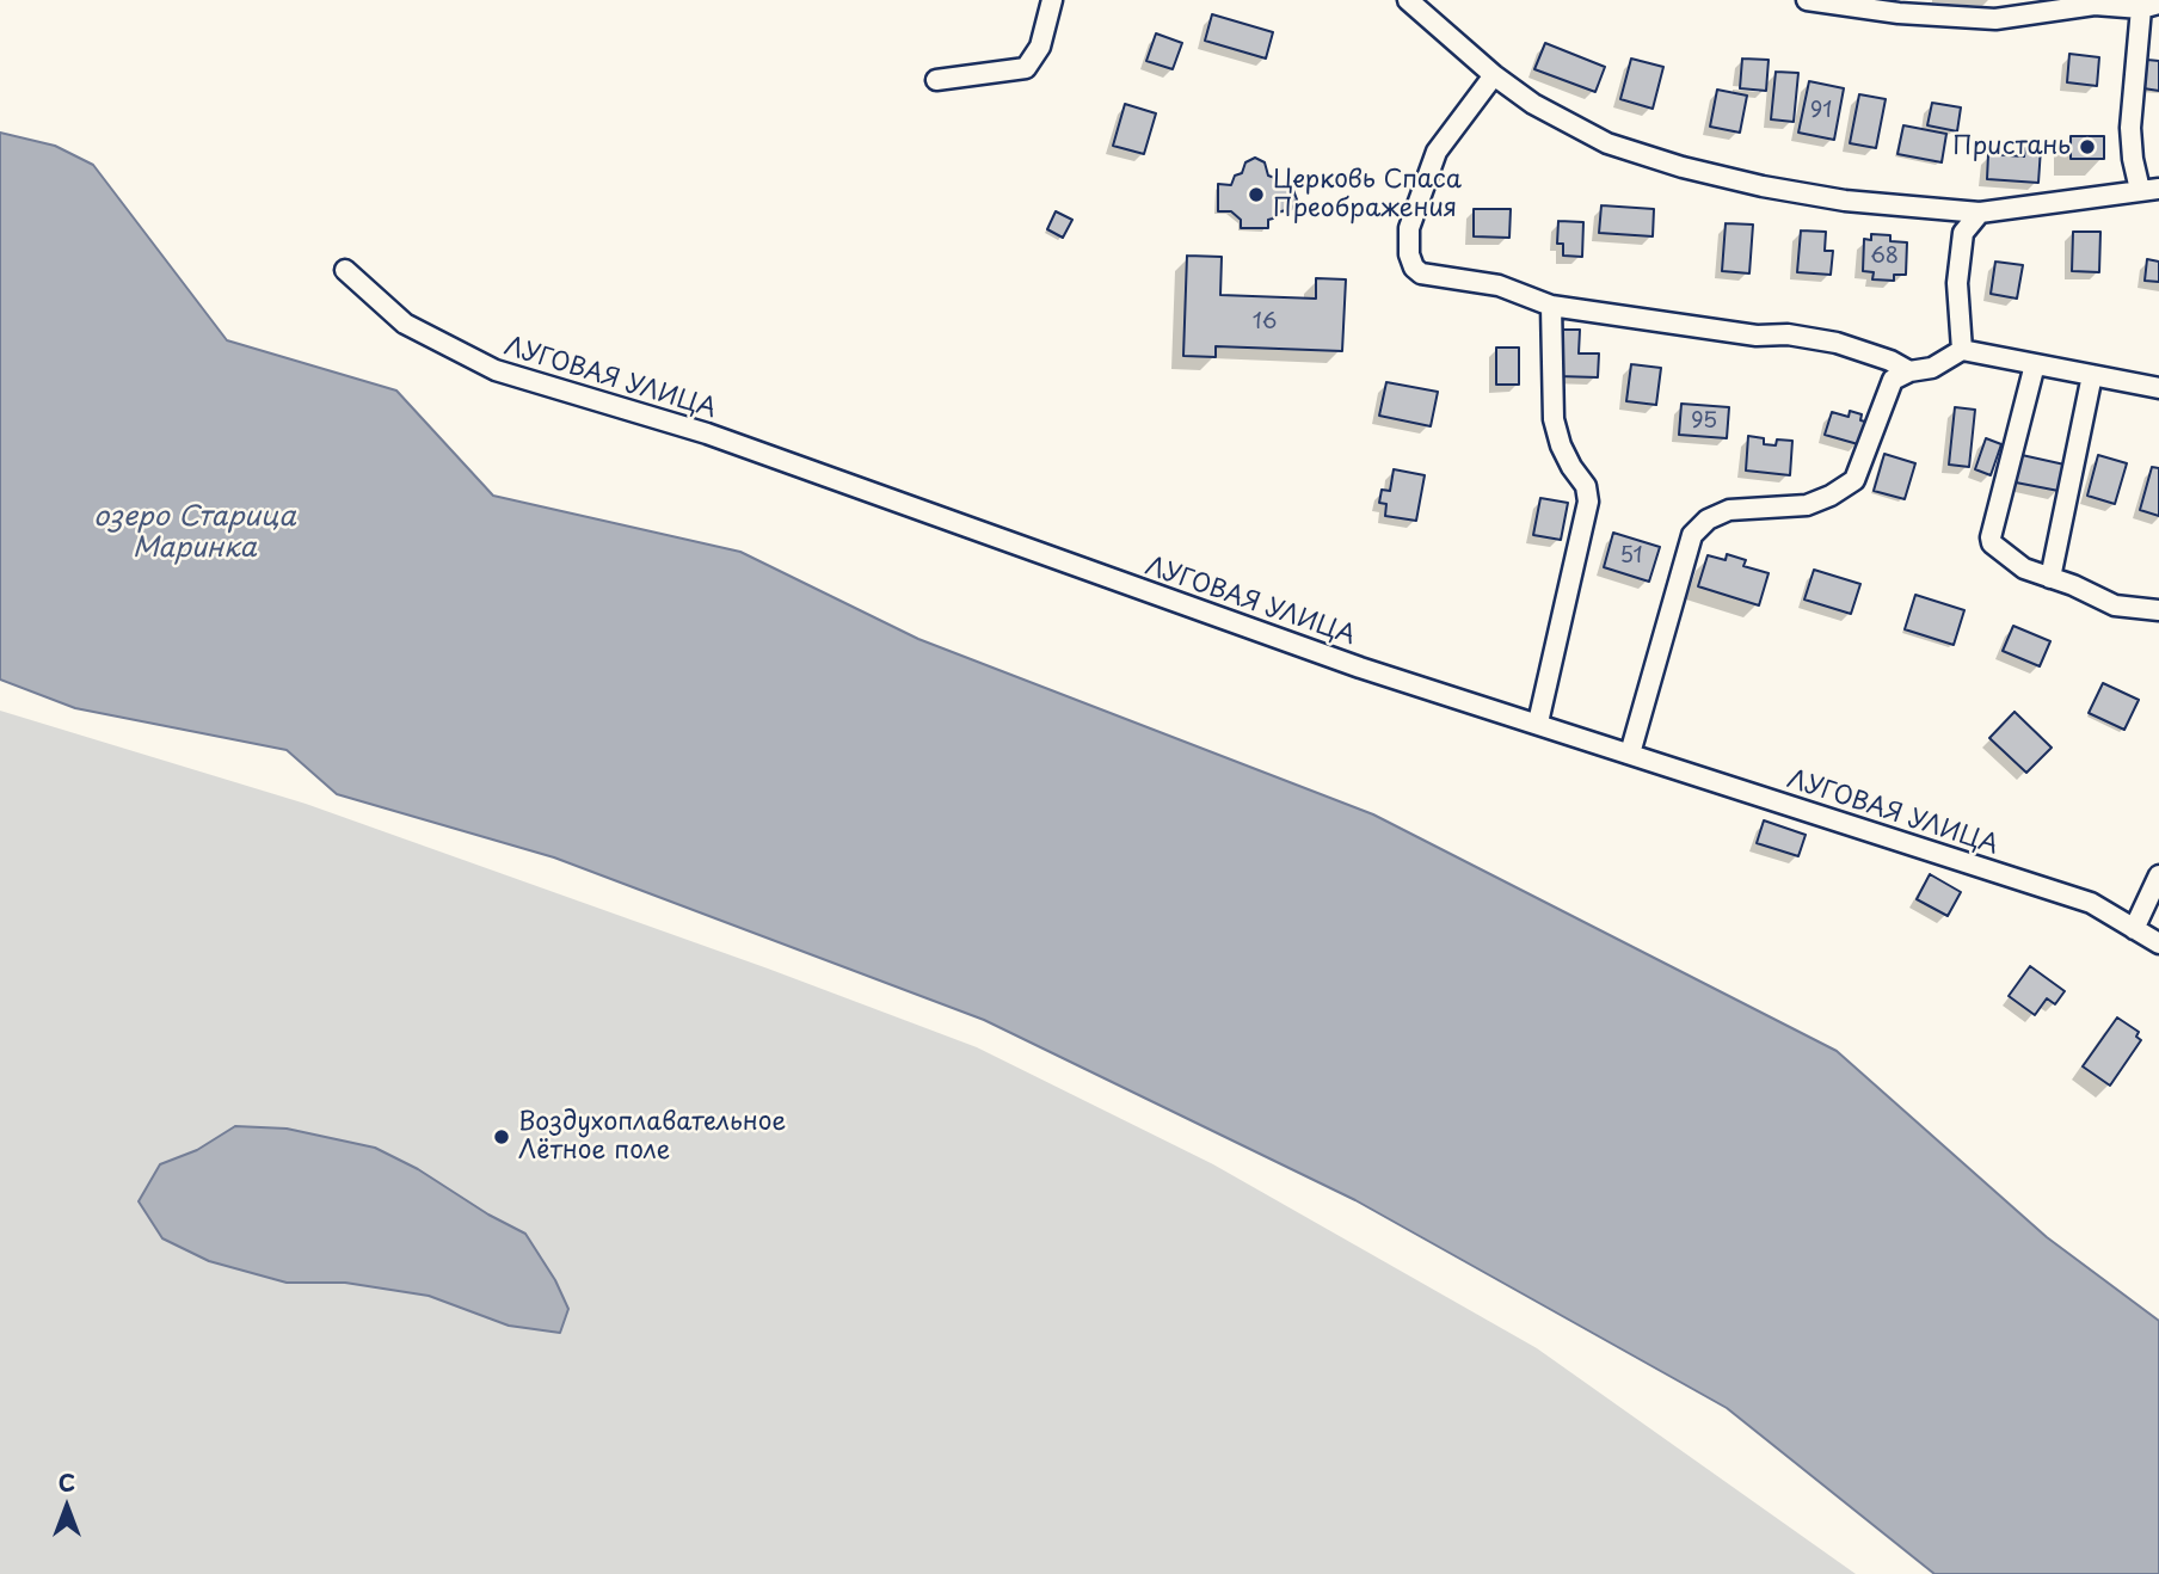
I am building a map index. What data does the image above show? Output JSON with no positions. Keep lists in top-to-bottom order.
{
  "streets": {
    "street": ["ЛУГОВАЯ УЛИЦА"]
  },
  "water": ["озеро Старица Маринка"],
  "places": ["Пристань", "Церковь Спаса Преображения", "Воздухоплавательное Лётное поле"],
  "house_numbers": [
    "91",
    "68",
    "16",
    "95",
    "51"
  ],
  "north": "top"
}
